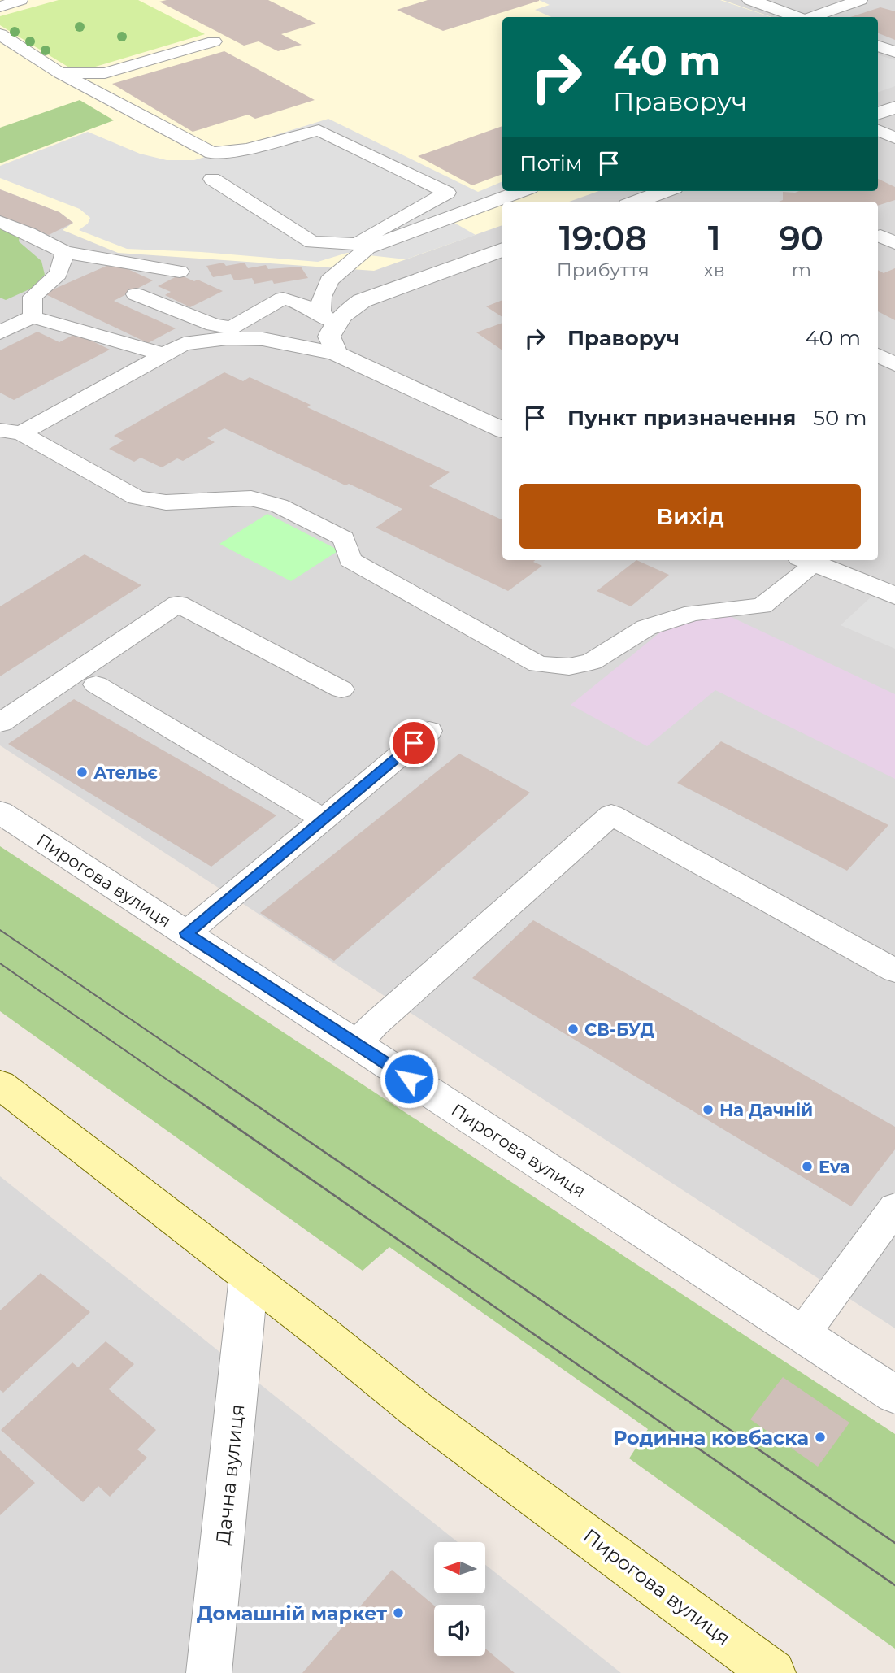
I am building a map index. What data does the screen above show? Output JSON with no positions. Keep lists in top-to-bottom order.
{
  "streets": {
    "main road": ["Пирогова вулиця"],
    "street": ["Дачна вулиця"]
  },
  "crossings": [
    ["Пирогова вулиця", "Дачна вулиця"]
  ],
  "places": [
    "Ательє",
    "СВ-БУД",
    "На Дачній",
    "Eva",
    "Родинна ковбаска",
    "Домашній маркет"
  ],
  "north": "left",
  "page": {
    "turn": ["40 m", "Праворуч"],
    "then": "Потім",
    "eta": [
      "19:08",
      "Прибуття",
      "1",
      "хв",
      "90",
      "m"
    ],
    "list": [
      {
        "name": "Праворуч",
        "value": "40 m"
      },
      {
        "name": "Пункт призначення",
        "value": "50 m"
      }
    ],
    "buttons": "Вихід"
  }
}
